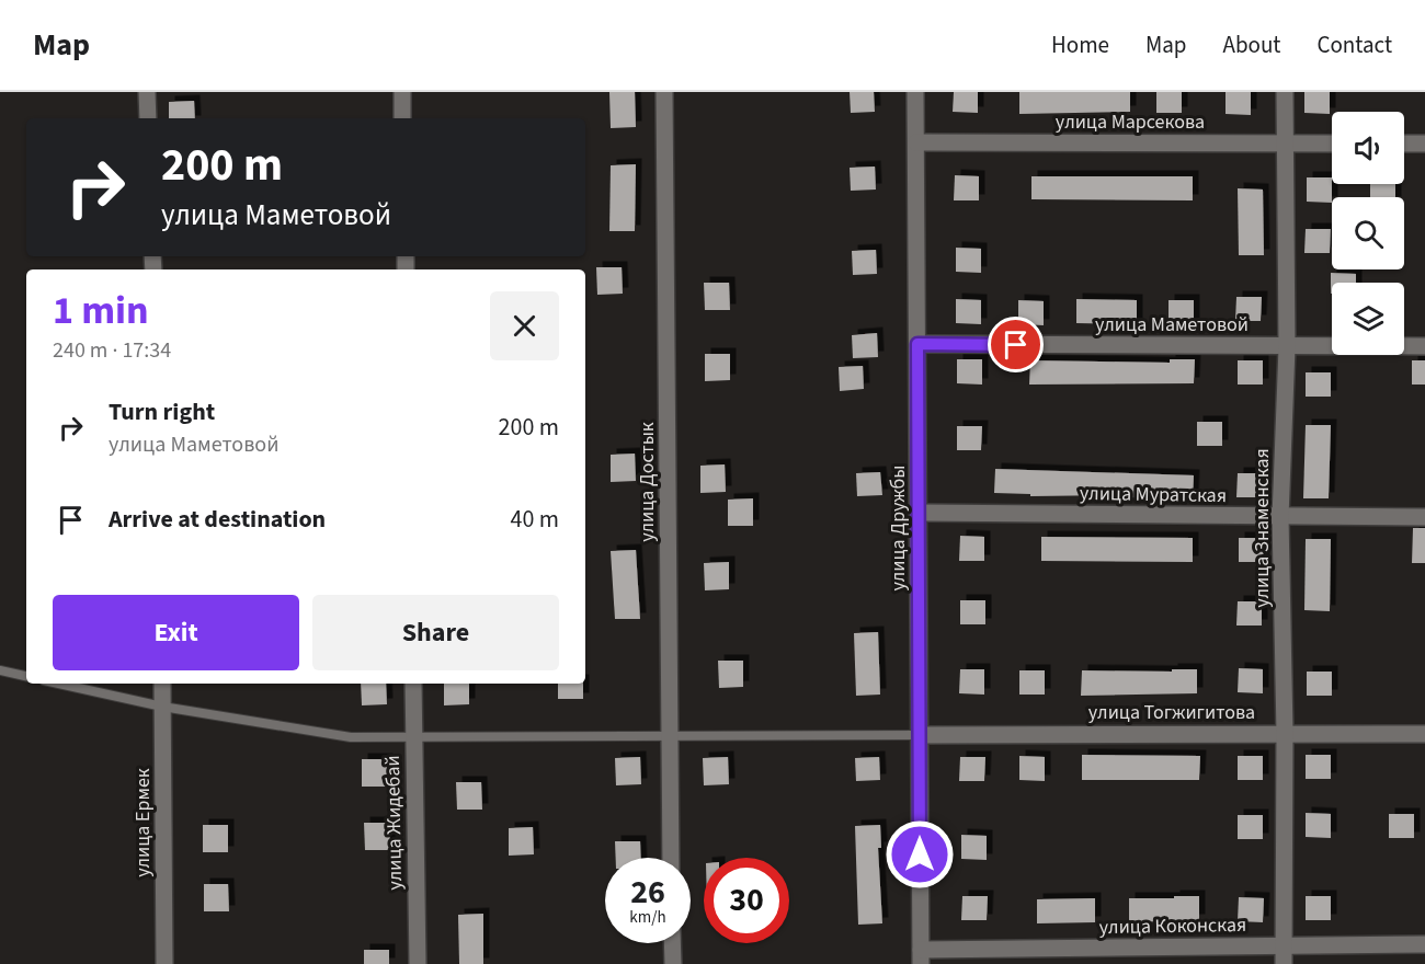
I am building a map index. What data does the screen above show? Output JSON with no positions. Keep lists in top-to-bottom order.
{
  "streets": {
    "street": [
      "улица Марсекова",
      "улица Маметовой",
      "улица Достык",
      "улица Муратская",
      "улица Дружбы",
      "улица Знаменская",
      "улица Тогжигитова",
      "улица Ермек",
      "улица Жидебай",
      "улица Коконская"
    ]
  },
  "crossings": [
    ["улица Марсекова", "улица Дружбы"],
    ["улица Марсекова", "улица Знаменская"],
    ["улица Маметовой", "улица Дружбы"],
    ["улица Маметовой", "улица Знаменская"],
    ["улица Муратская", "улица Дружбы"],
    ["улица Муратская", "улица Знаменская"],
    ["улица Дружбы", "улица Тогжигитова"],
    ["улица Дружбы", "улица Коконская"],
    ["улица Знаменская", "улица Тогжигитова"],
    ["улица Знаменская", "улица Коконская"]
  ],
  "page": {
    "header": "Map",
    "nav": [
      "Home",
      "Map",
      "About",
      "Contact"
    ],
    "turn": ["200 m", "улица Маметовой"],
    "heading": ["1 min", "240 m · 17:34"],
    "list": [
      {
        "name": "Turn right",
        "note": "улица Маметовой",
        "value": "200 m"
      },
      {
        "name": "Arrive at destination",
        "value": "40 m"
      }
    ],
    "buttons": ["Exit", "Share"],
    "speed": "26 km/h",
    "limit": "30"
  }
}
